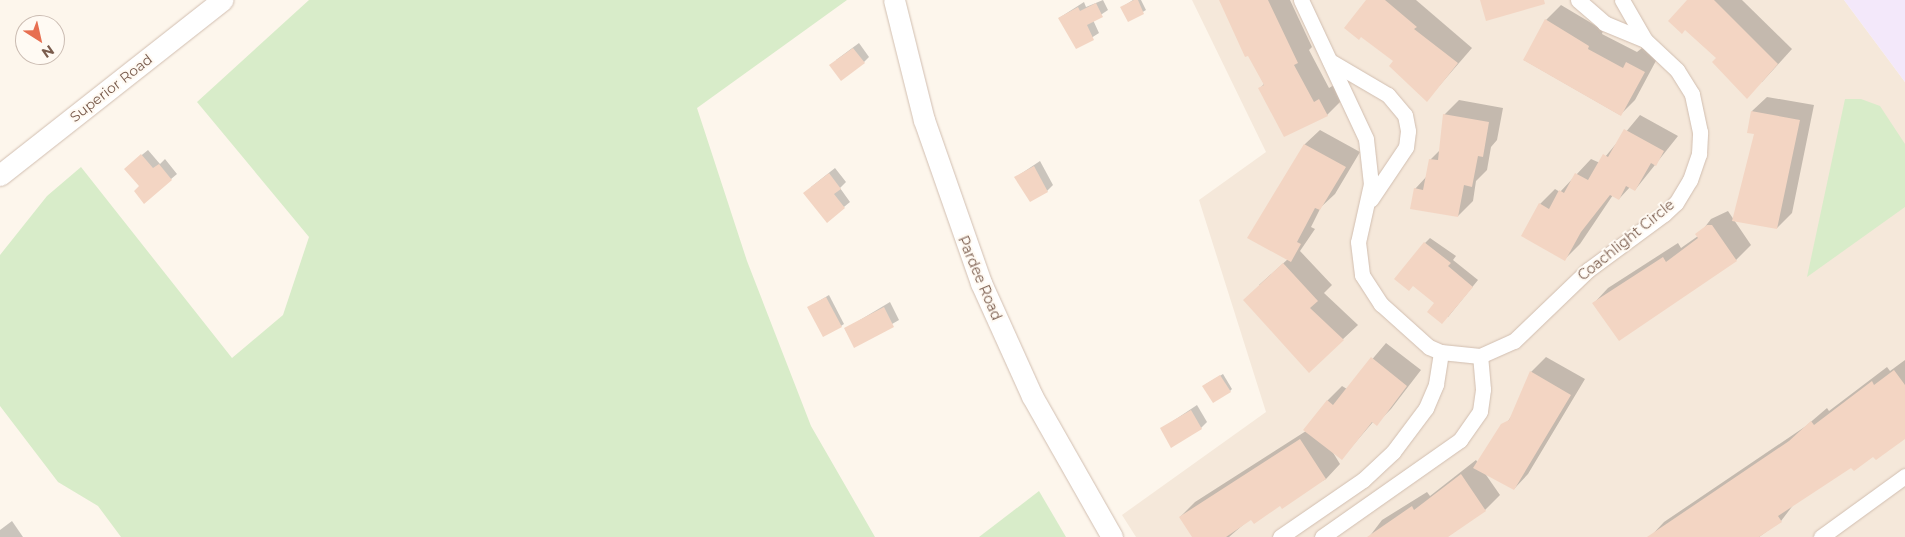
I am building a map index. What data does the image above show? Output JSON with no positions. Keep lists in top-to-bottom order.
{
  "streets": {
    "main road": ["Superior Road", "Pardee Road"],
    "street": ["Coachlight Circle"]
  },
  "north": "bottom right"
}
